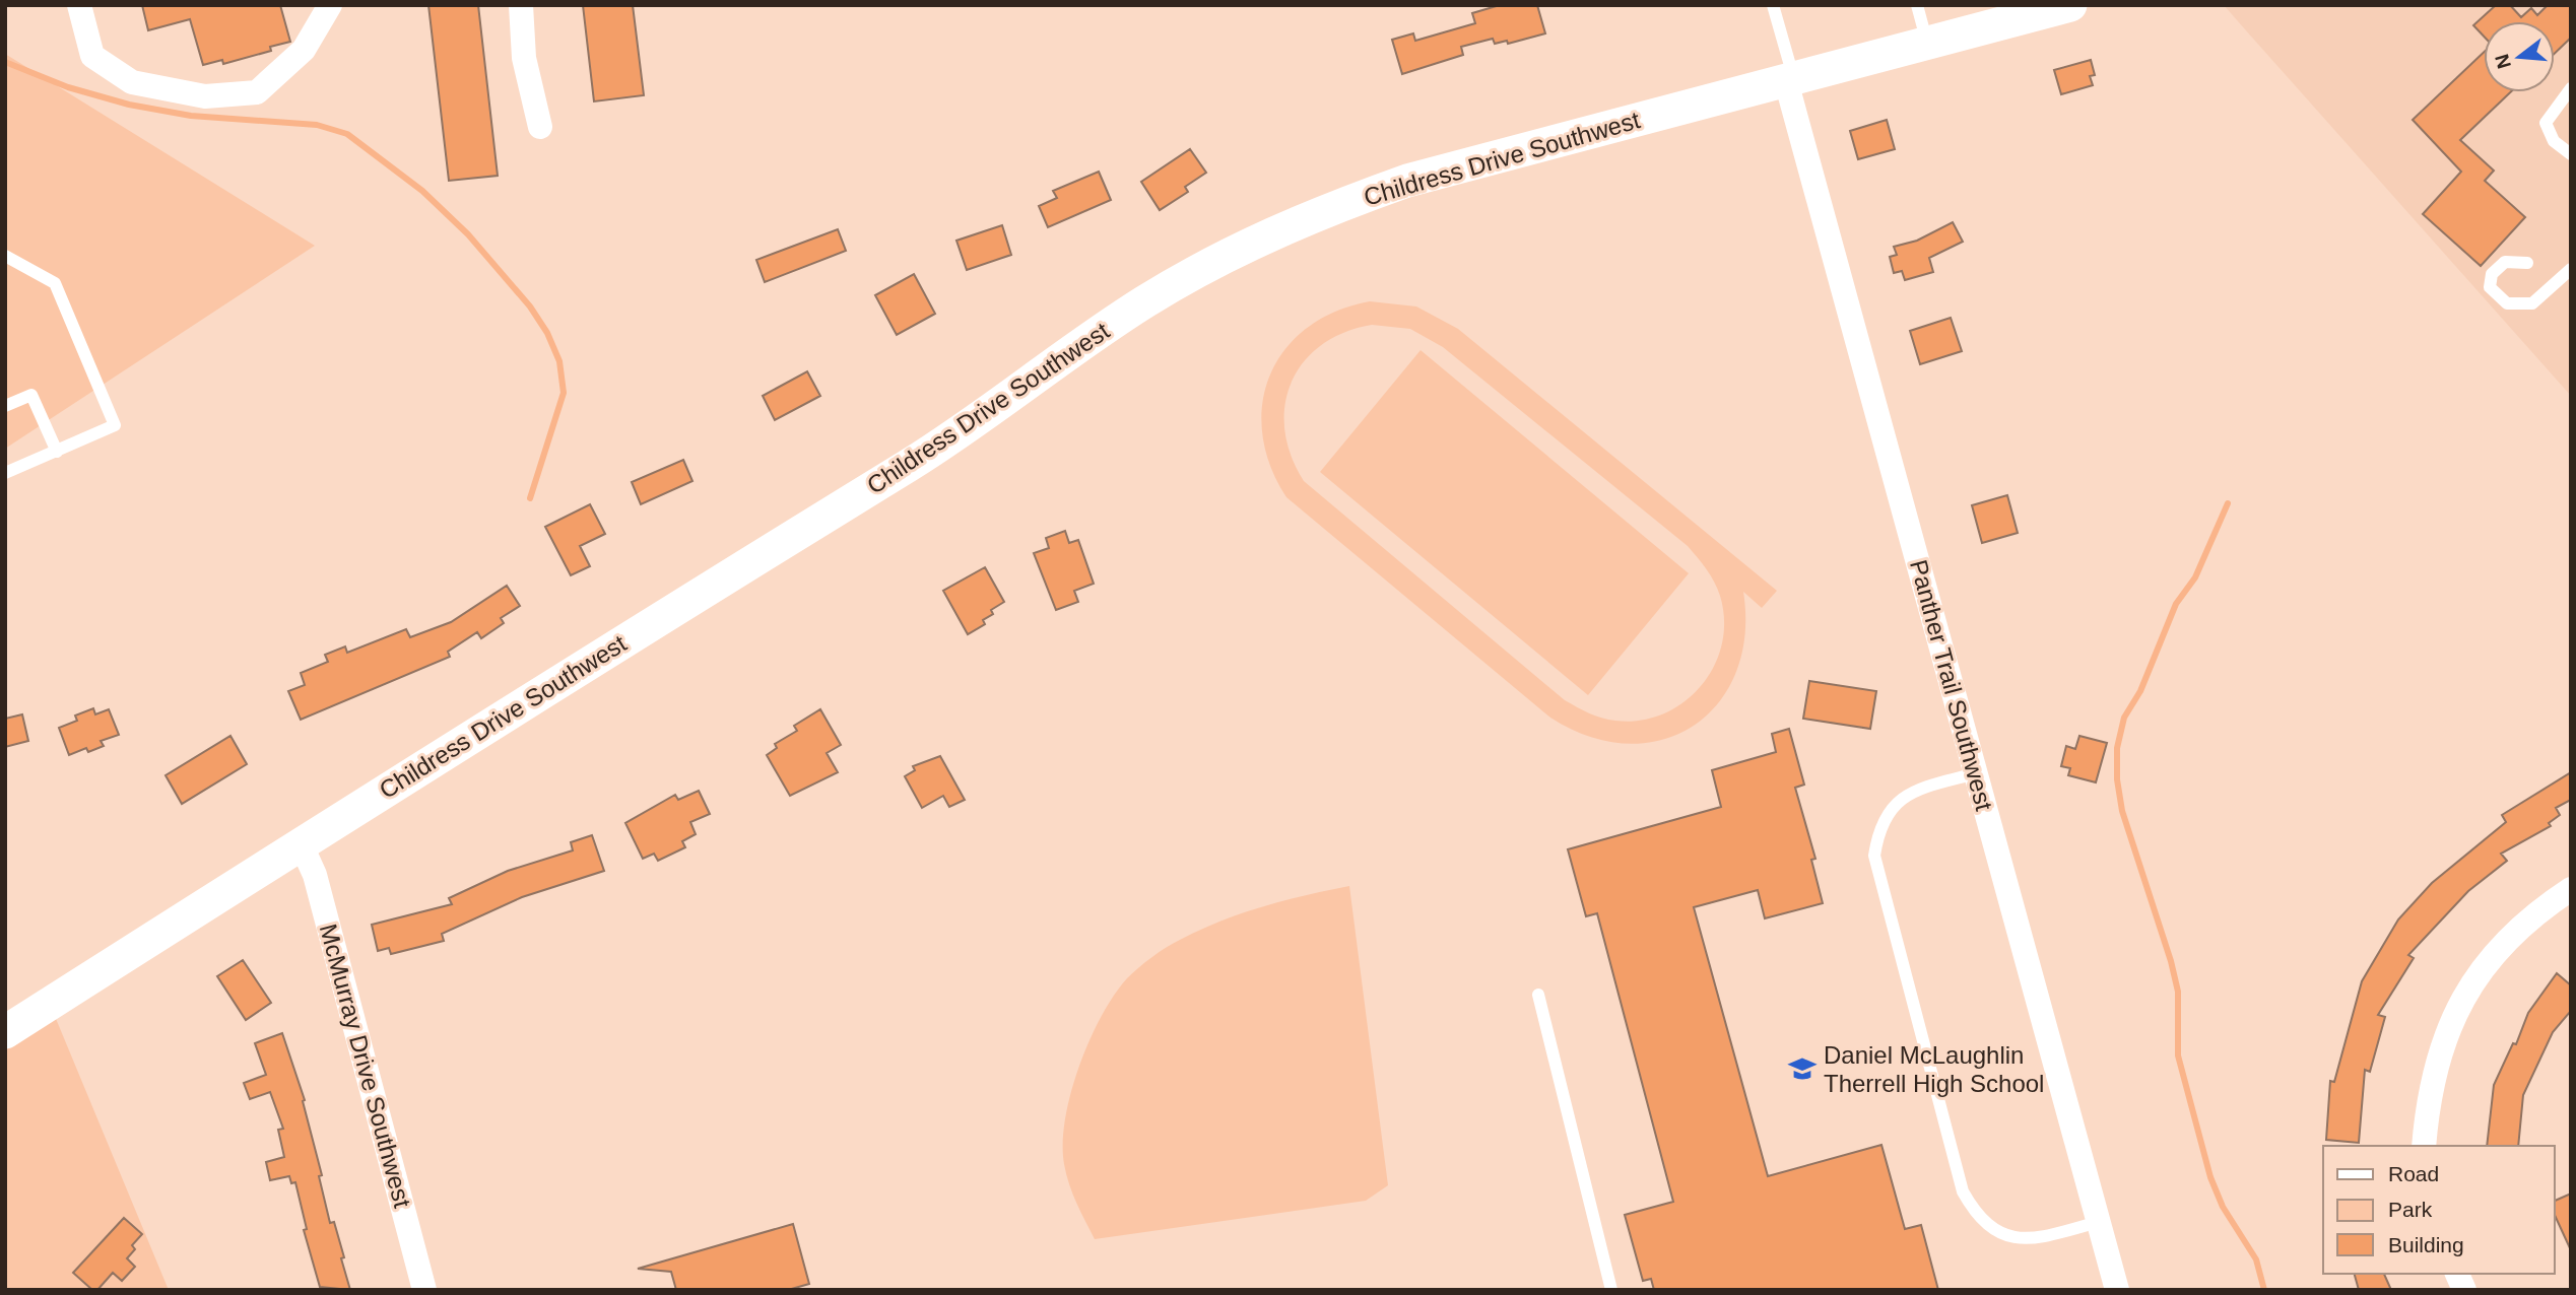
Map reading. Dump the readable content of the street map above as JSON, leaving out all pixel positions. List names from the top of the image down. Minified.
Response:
{"streets":{"street":["Childress Drive Southwest","Panther Trail Southwest","McMurray Drive Southwest"]},"crossings":[["Childress Drive Southwest","Panther Trail Southwest"],["Childress Drive Southwest","McMurray Drive Southwest"]],"places":{"school or university":["Daniel McLaughlin Therrell High School"]},"legend":["Road","Park","Building"],"north":"left"}
